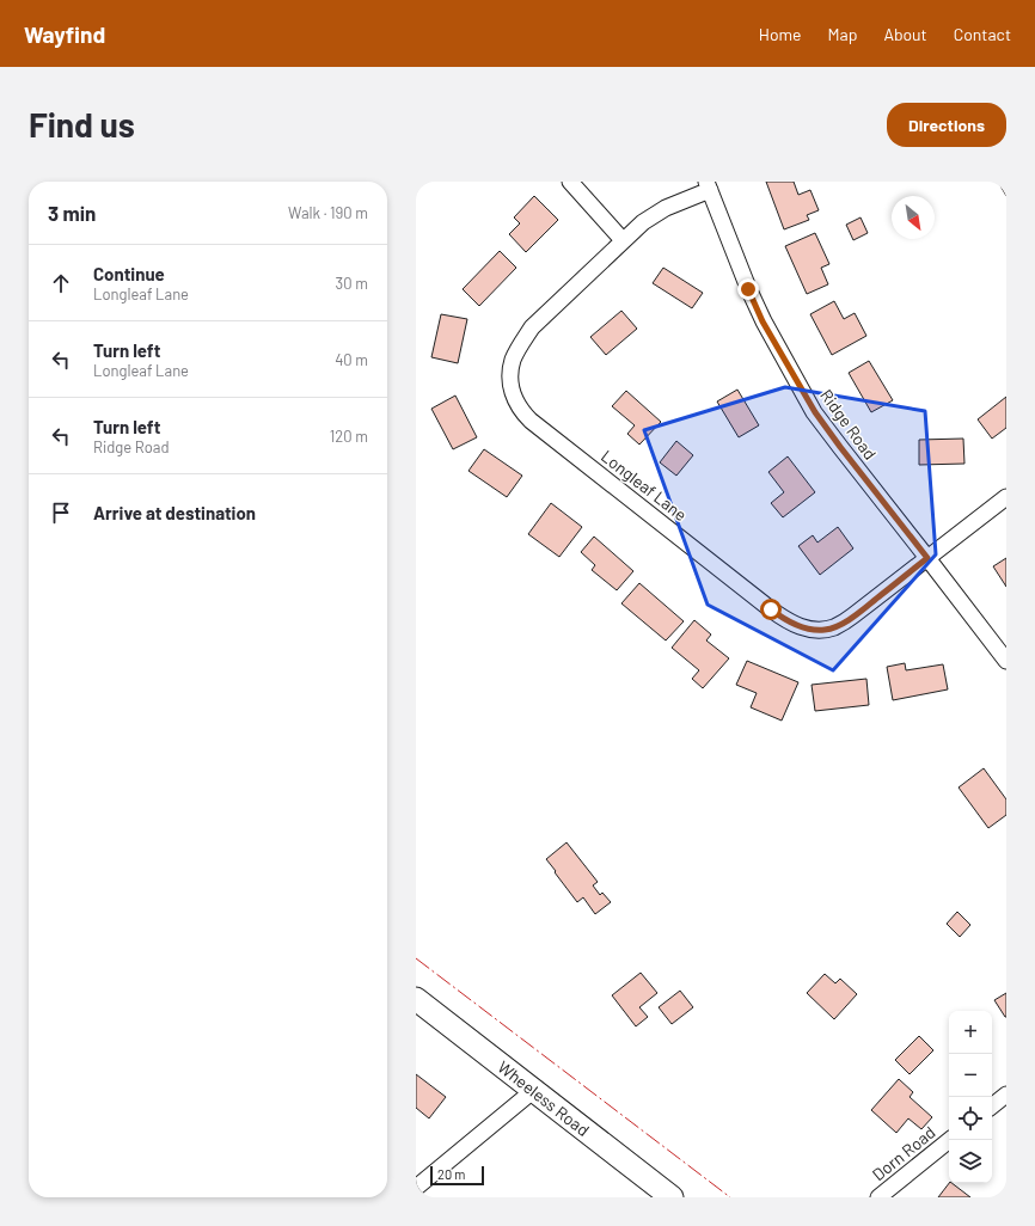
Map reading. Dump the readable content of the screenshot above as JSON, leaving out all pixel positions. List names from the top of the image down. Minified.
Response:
{"streets":{"main road":["Wheeless Road"],"street":["Ridge Road","Longleaf Lane","Dorn Road"]},"crossings":[["Ridge Road","Longleaf Lane"]],"scale_bar":"20 m","north":"bottom right","page":{"header":"Wayfind","nav":["Home","Map","About","Contact"],"buttons":"Directions","title":"Find us","heading":["3 min","Walk · 190 m"],"list":[["Continue","Longleaf Lane","30 m"],["Turn left","Longleaf Lane","40 m"],["Turn left","Ridge Road","120 m"],"Arrive at destination"],"map_buttons":["+","−"],"scale":"20 m"}}
